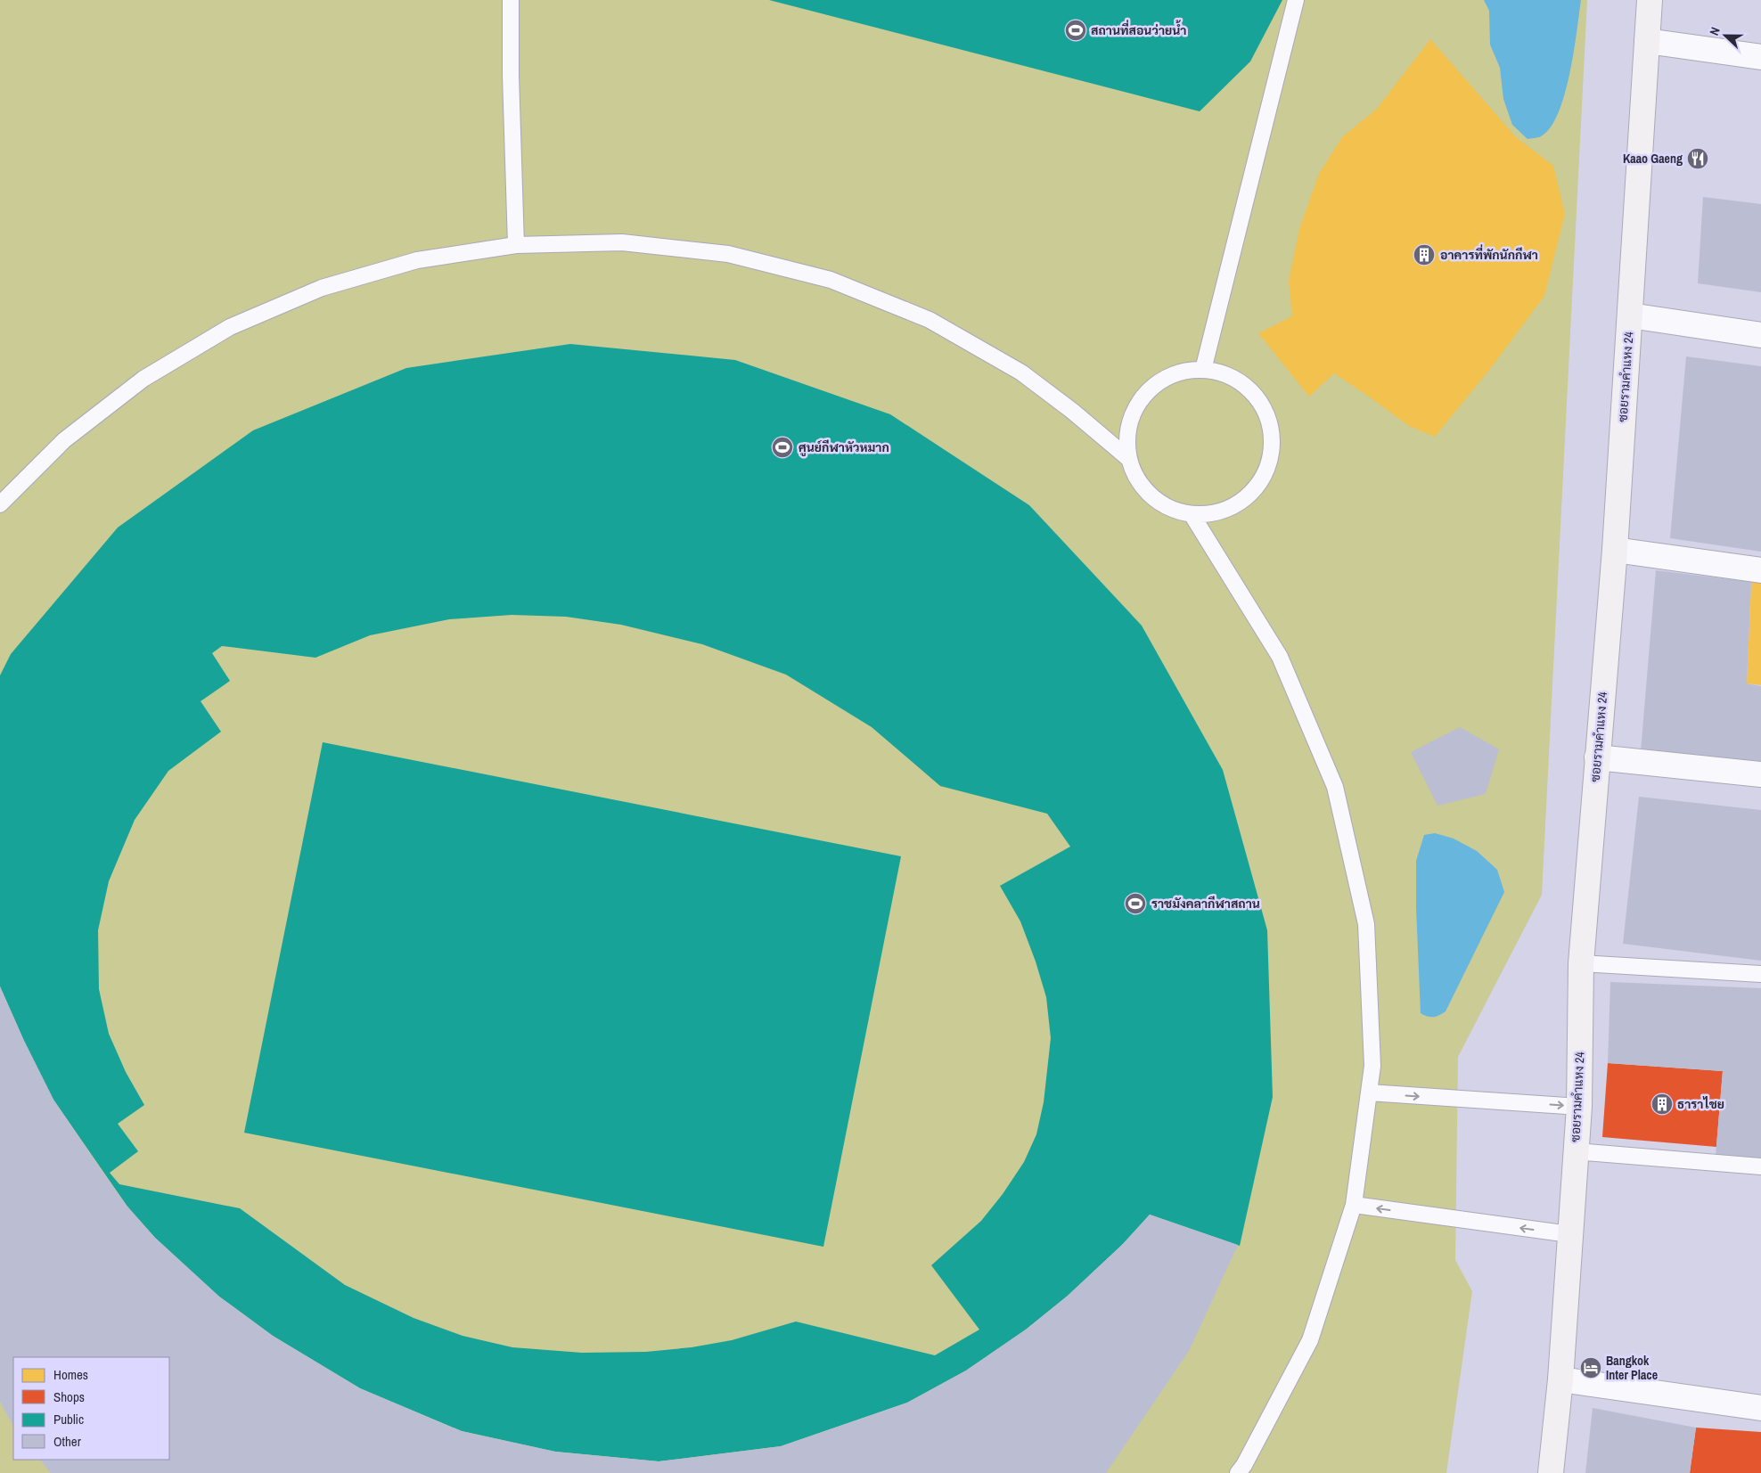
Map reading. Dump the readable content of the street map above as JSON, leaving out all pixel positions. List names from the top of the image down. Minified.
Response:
{"streets":{"main road":["ซอยรามคำแหง 24"]},"places":{"sports":["สถานที่สอนว่ายน้ำ","ศูนย์กีฬาหัวหมาก","ราชมังคลากีฬาสถาน"],"restaurant":["Kaao Gaeng"],"building":["อาคารที่พักนักกีฬา","ธาราไชย"],"hotel":["Bangkok Inter Place"]},"legend":["Homes","Shops","Public","Other"],"north":"left"}
